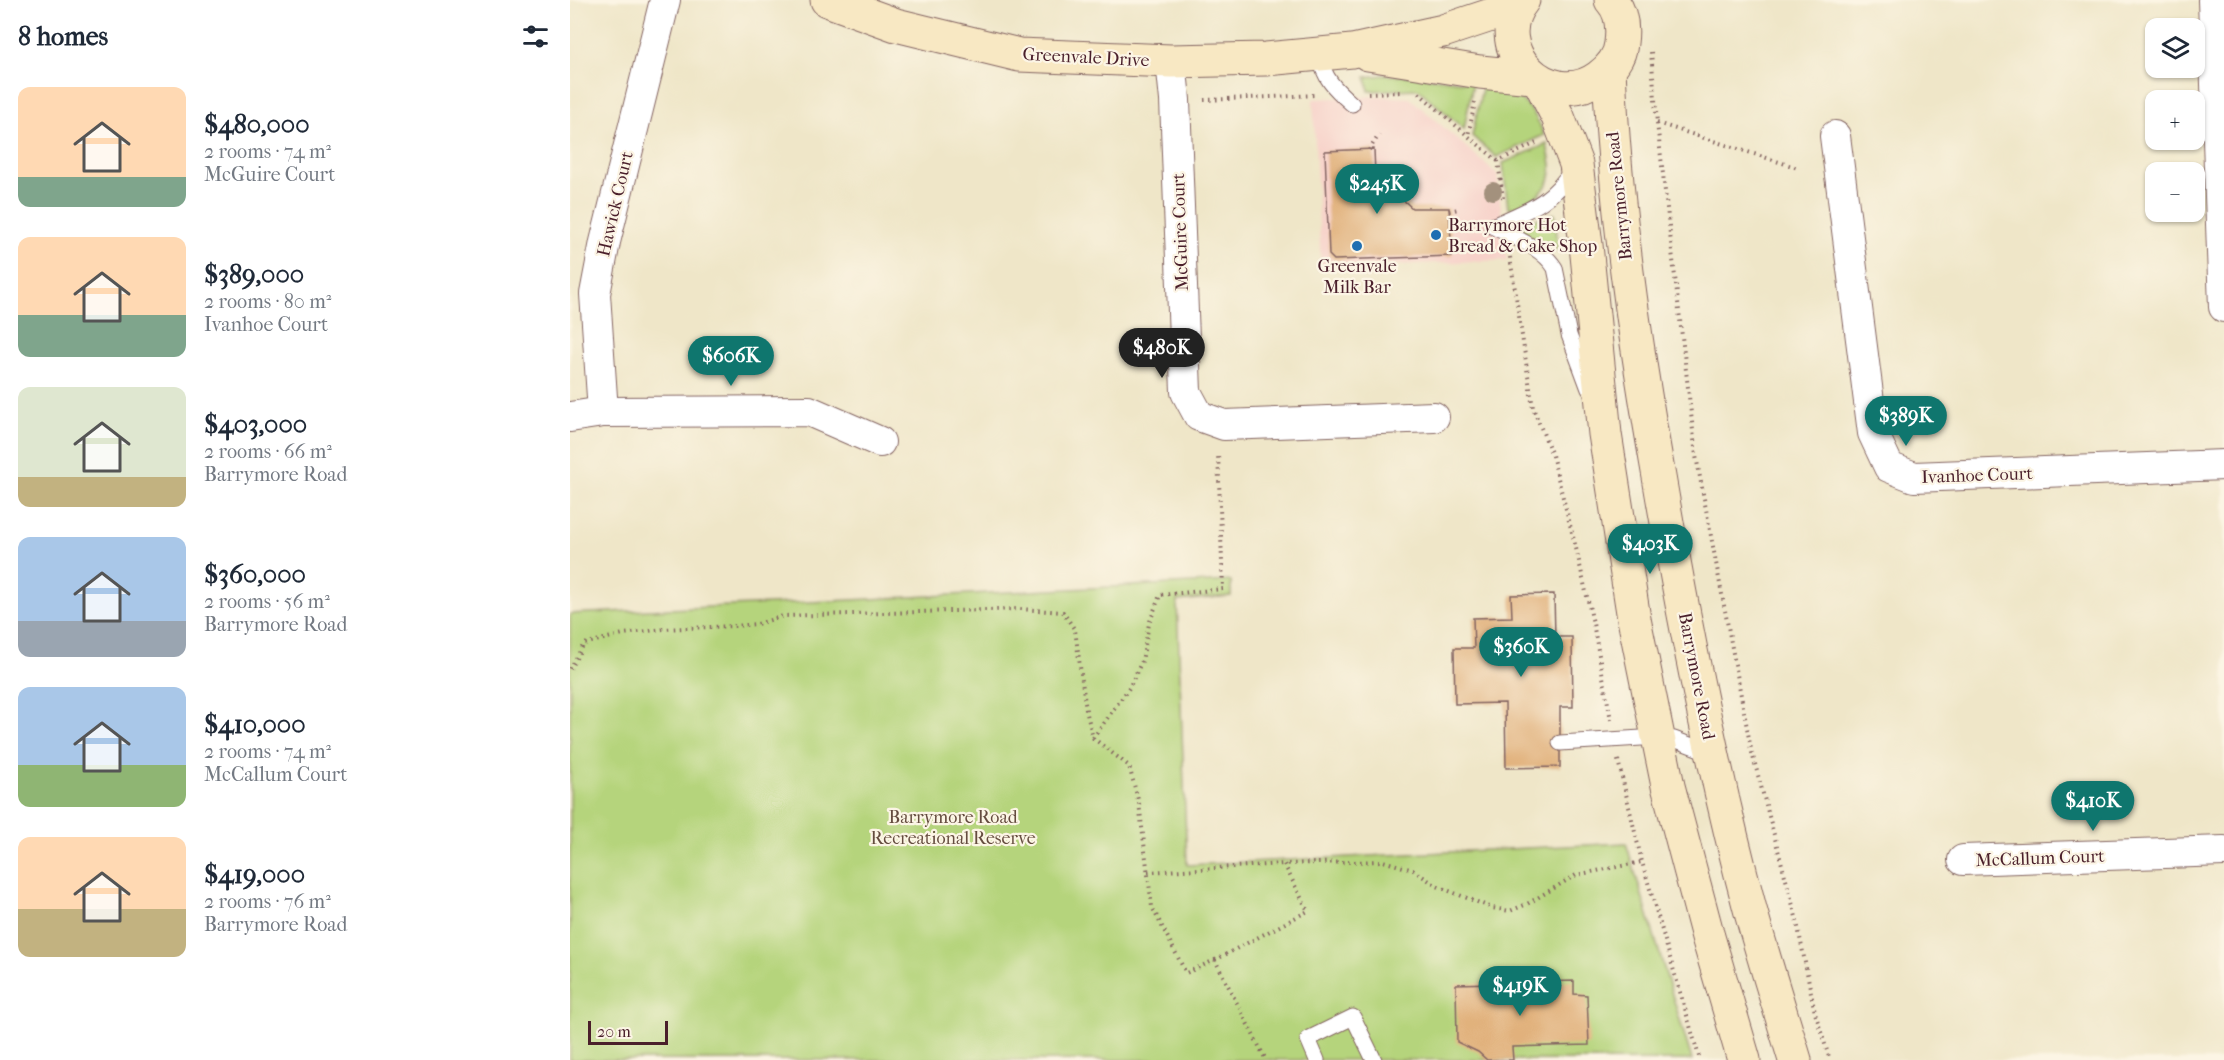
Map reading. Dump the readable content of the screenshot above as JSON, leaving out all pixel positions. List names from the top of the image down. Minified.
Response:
{"streets":{"street":["Greenvale Drive","Barrymore Road","Hawick Court","McGuire Court","Ivanhoe Court","McCallum Court"]},"crossings":[["Greenvale Drive","Barrymore Road"],["Greenvale Drive","McGuire Court"]],"parks":["Barrymore Road Recreational Reserve"],"places":["Barrymore Hot Bread & Cake Shop","Greenvale Milk Bar"],"scale_bar":"20 m","page":{"heading":"8 homes","map_buttons":["+","−"],"list":[{"name":"$480,000","note":"2 rooms · 74 m² · McGuire Court"},{"name":"$389,000","note":"2 rooms · 80 m² · Ivanhoe Court"},{"name":"$403,000","note":"2 rooms · 66 m² · Barrymore Road"},{"name":"$360,000","note":"2 rooms · 56 m² · Barrymore Road"},{"name":"$410,000","note":"2 rooms · 74 m² · McCallum Court"},{"name":"$419,000","note":"2 rooms · 76 m² · Barrymore Road"}],"price":["$245K","$480K","$606K","$389K","$403K","$360K","$410K","$419K"],"scale":"20 m"}}
